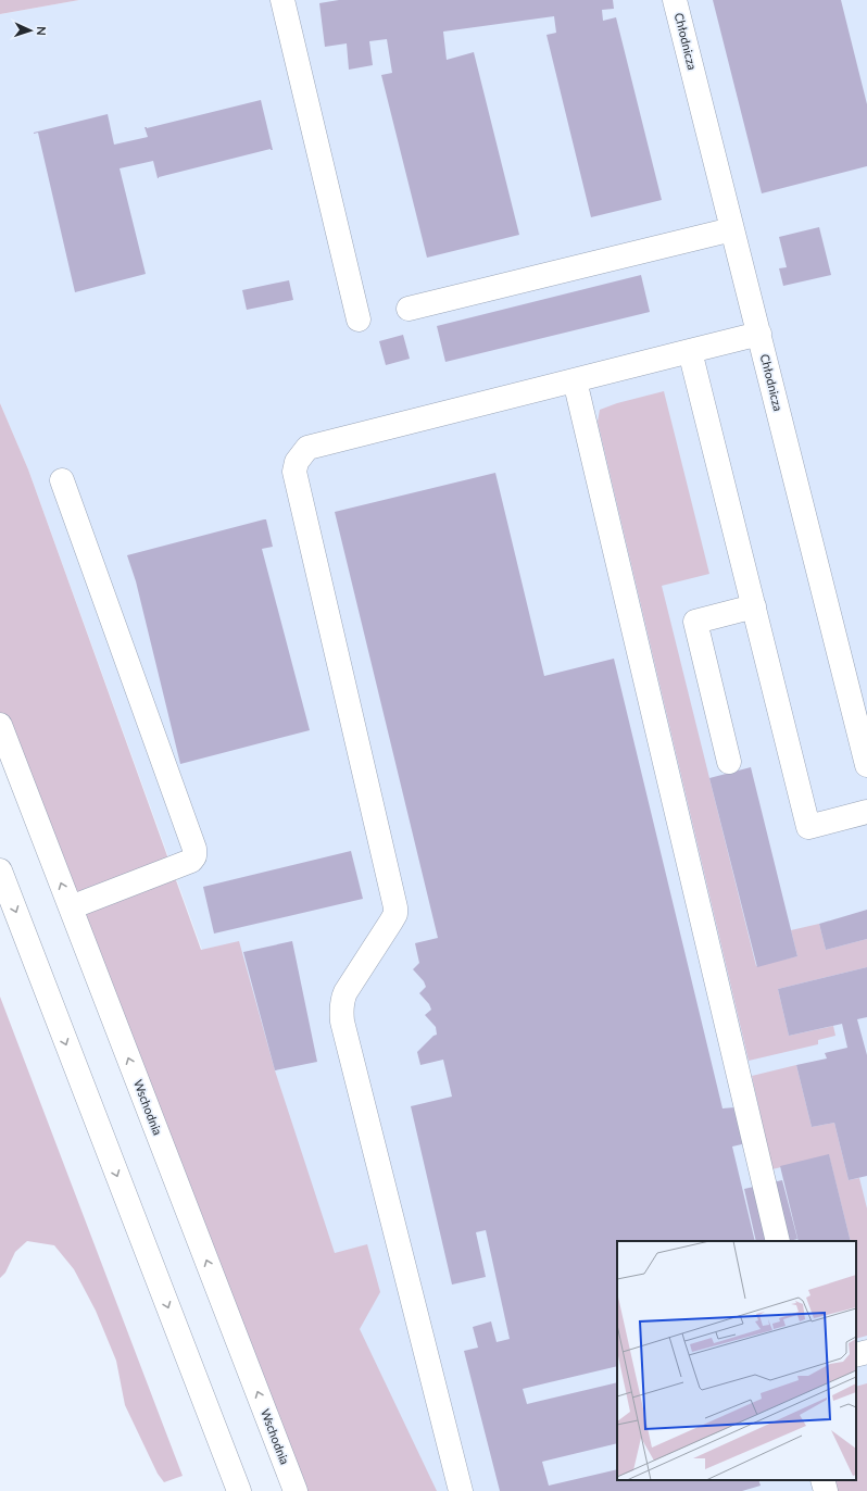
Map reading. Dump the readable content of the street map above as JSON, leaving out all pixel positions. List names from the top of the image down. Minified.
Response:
{"streets":{"street":["Chłodnicza","Wschodnia"]},"north":"right"}
